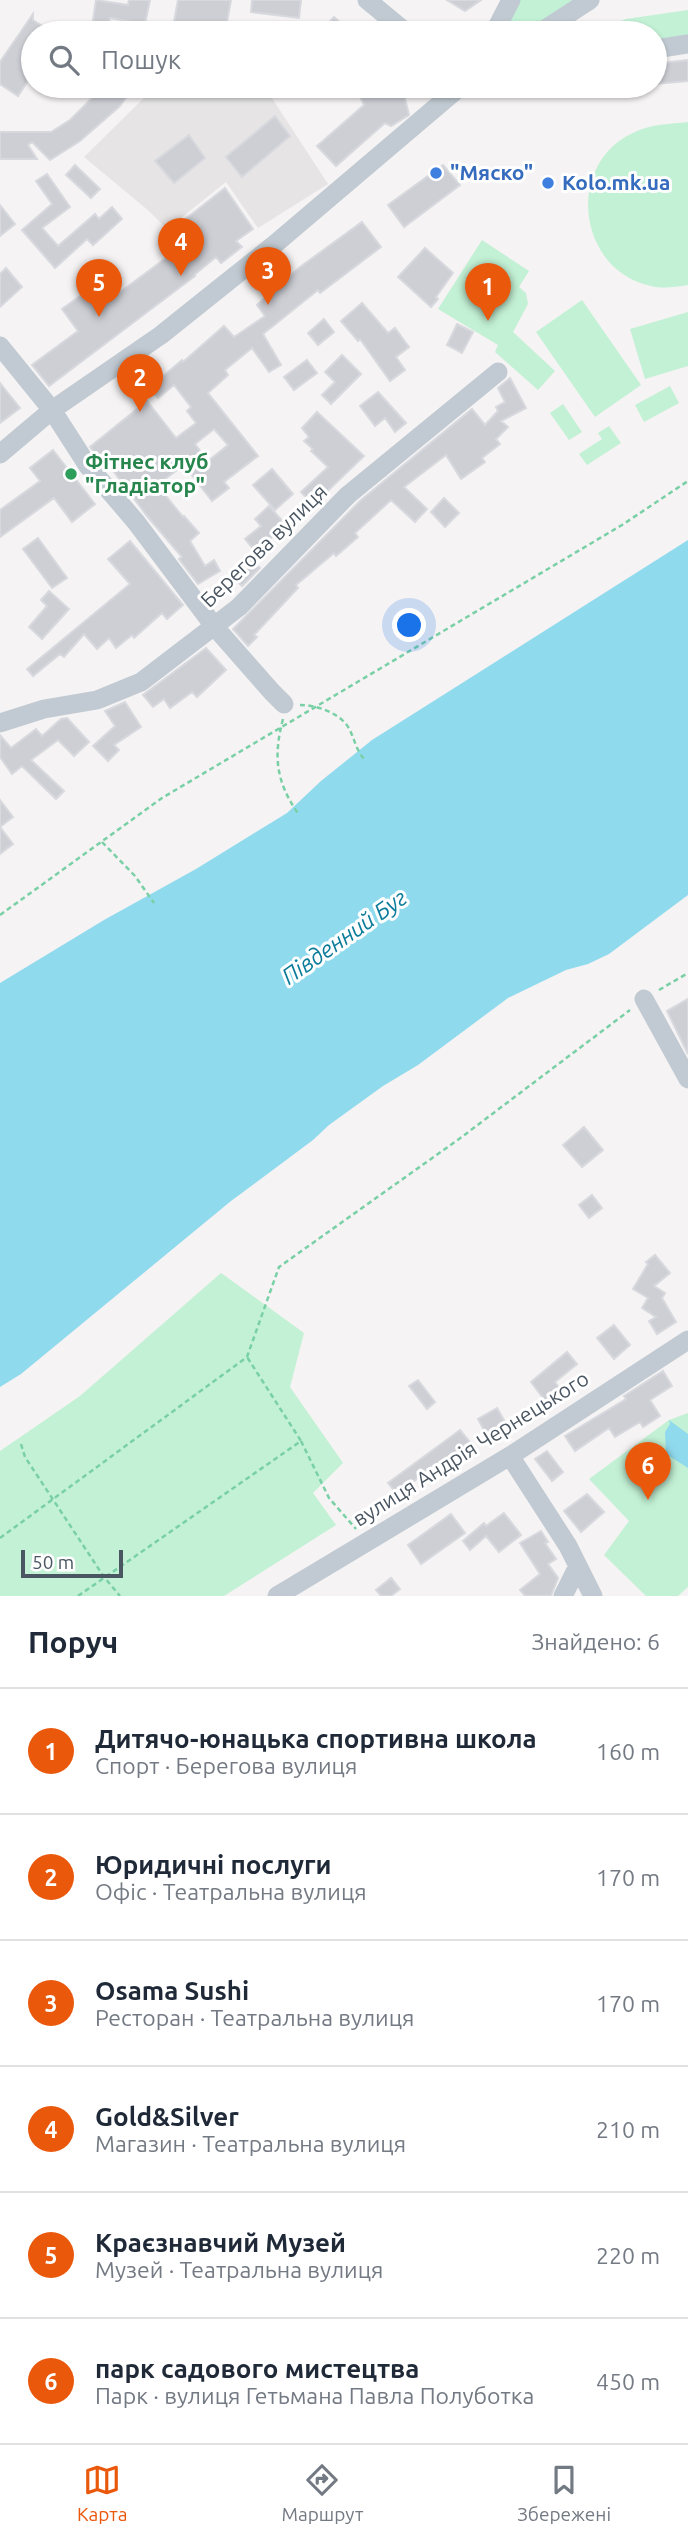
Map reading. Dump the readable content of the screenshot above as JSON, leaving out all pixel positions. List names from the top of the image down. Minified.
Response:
{"streets":{"street":["Берегова вулиця","вулиця Андрія Чернецького"]},"water":["Південний Буг"],"places":["\"Мяско\"","Kolo.mk.ua","Фітнес клуб \"Гладіатор\""],"scale_bar":"50 m","page":{"search":"Пошук","pins":["4","3","5","1","2","6"],"scale":"50 m","heading":["Поруч","Знайдено: 6"],"list":[{"mark":"1","name":"Дитячо-юнацька спортивна школа","note":"Спорт · Берегова вулиця","value":"160 m"},{"mark":"2","name":"Юридичні послуги","note":"Офіс · Театральна вулиця","value":"170 m"},{"mark":"3","name":"Osama Sushi","note":"Ресторан · Театральна вулиця","value":"170 m"},{"mark":"4","name":"Gold&Silver","note":"Магазин · Театральна вулиця","value":"210 m"},{"mark":"5","name":"Краєзнавчий Музей","note":"Музей · Театральна вулиця","value":"220 m"},{"mark":"6","name":"парк садового мистецтва","note":"Парк · вулиця Гетьмана Павла Полуботка","value":"450 m"}],"nav":["Карта","Маршрут","Збережені"]}}
